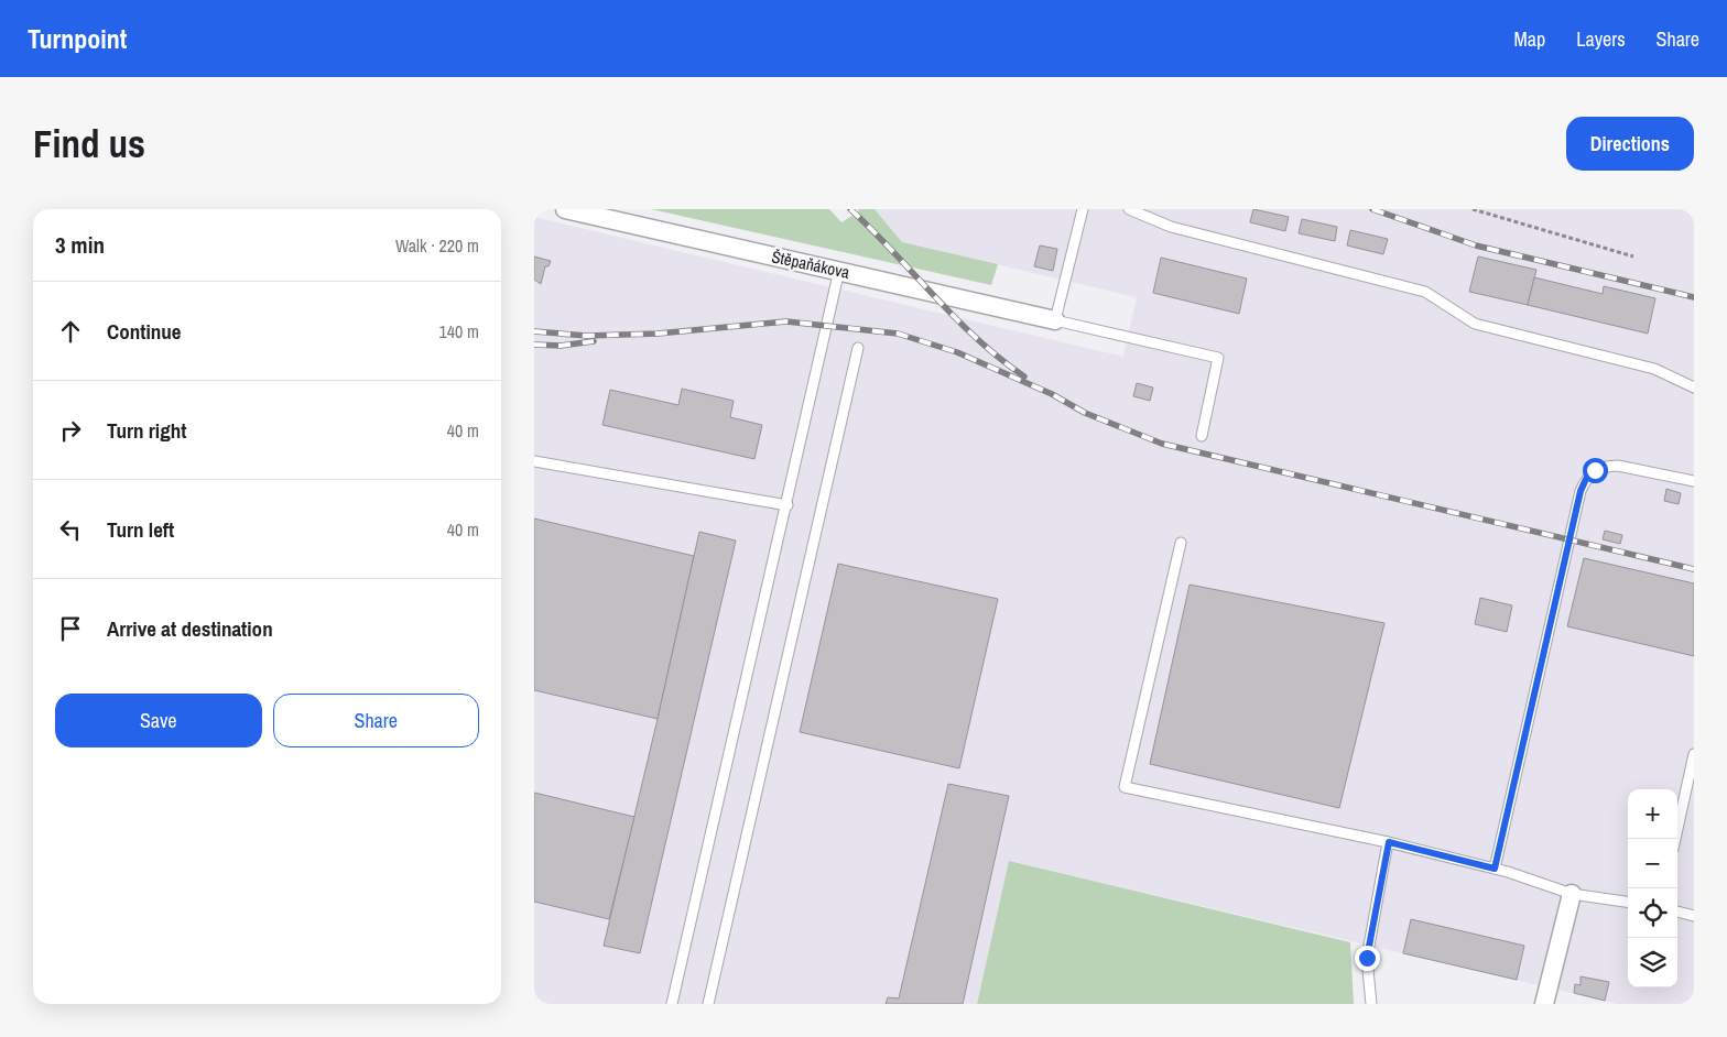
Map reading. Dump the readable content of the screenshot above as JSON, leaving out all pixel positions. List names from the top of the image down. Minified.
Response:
{"streets":{"street":["Štěpaňákova"]},"page":{"header":"Turnpoint","nav":["Map","Layers","Share"],"buttons":["Directions",["Save","Share"]],"title":"Find us","heading":["3 min","Walk · 220 m"],"list":[["Continue","140 m"],["Turn right","40 m"],["Turn left","40 m"],"Arrive at destination"],"map_buttons":["+","−"]}}
